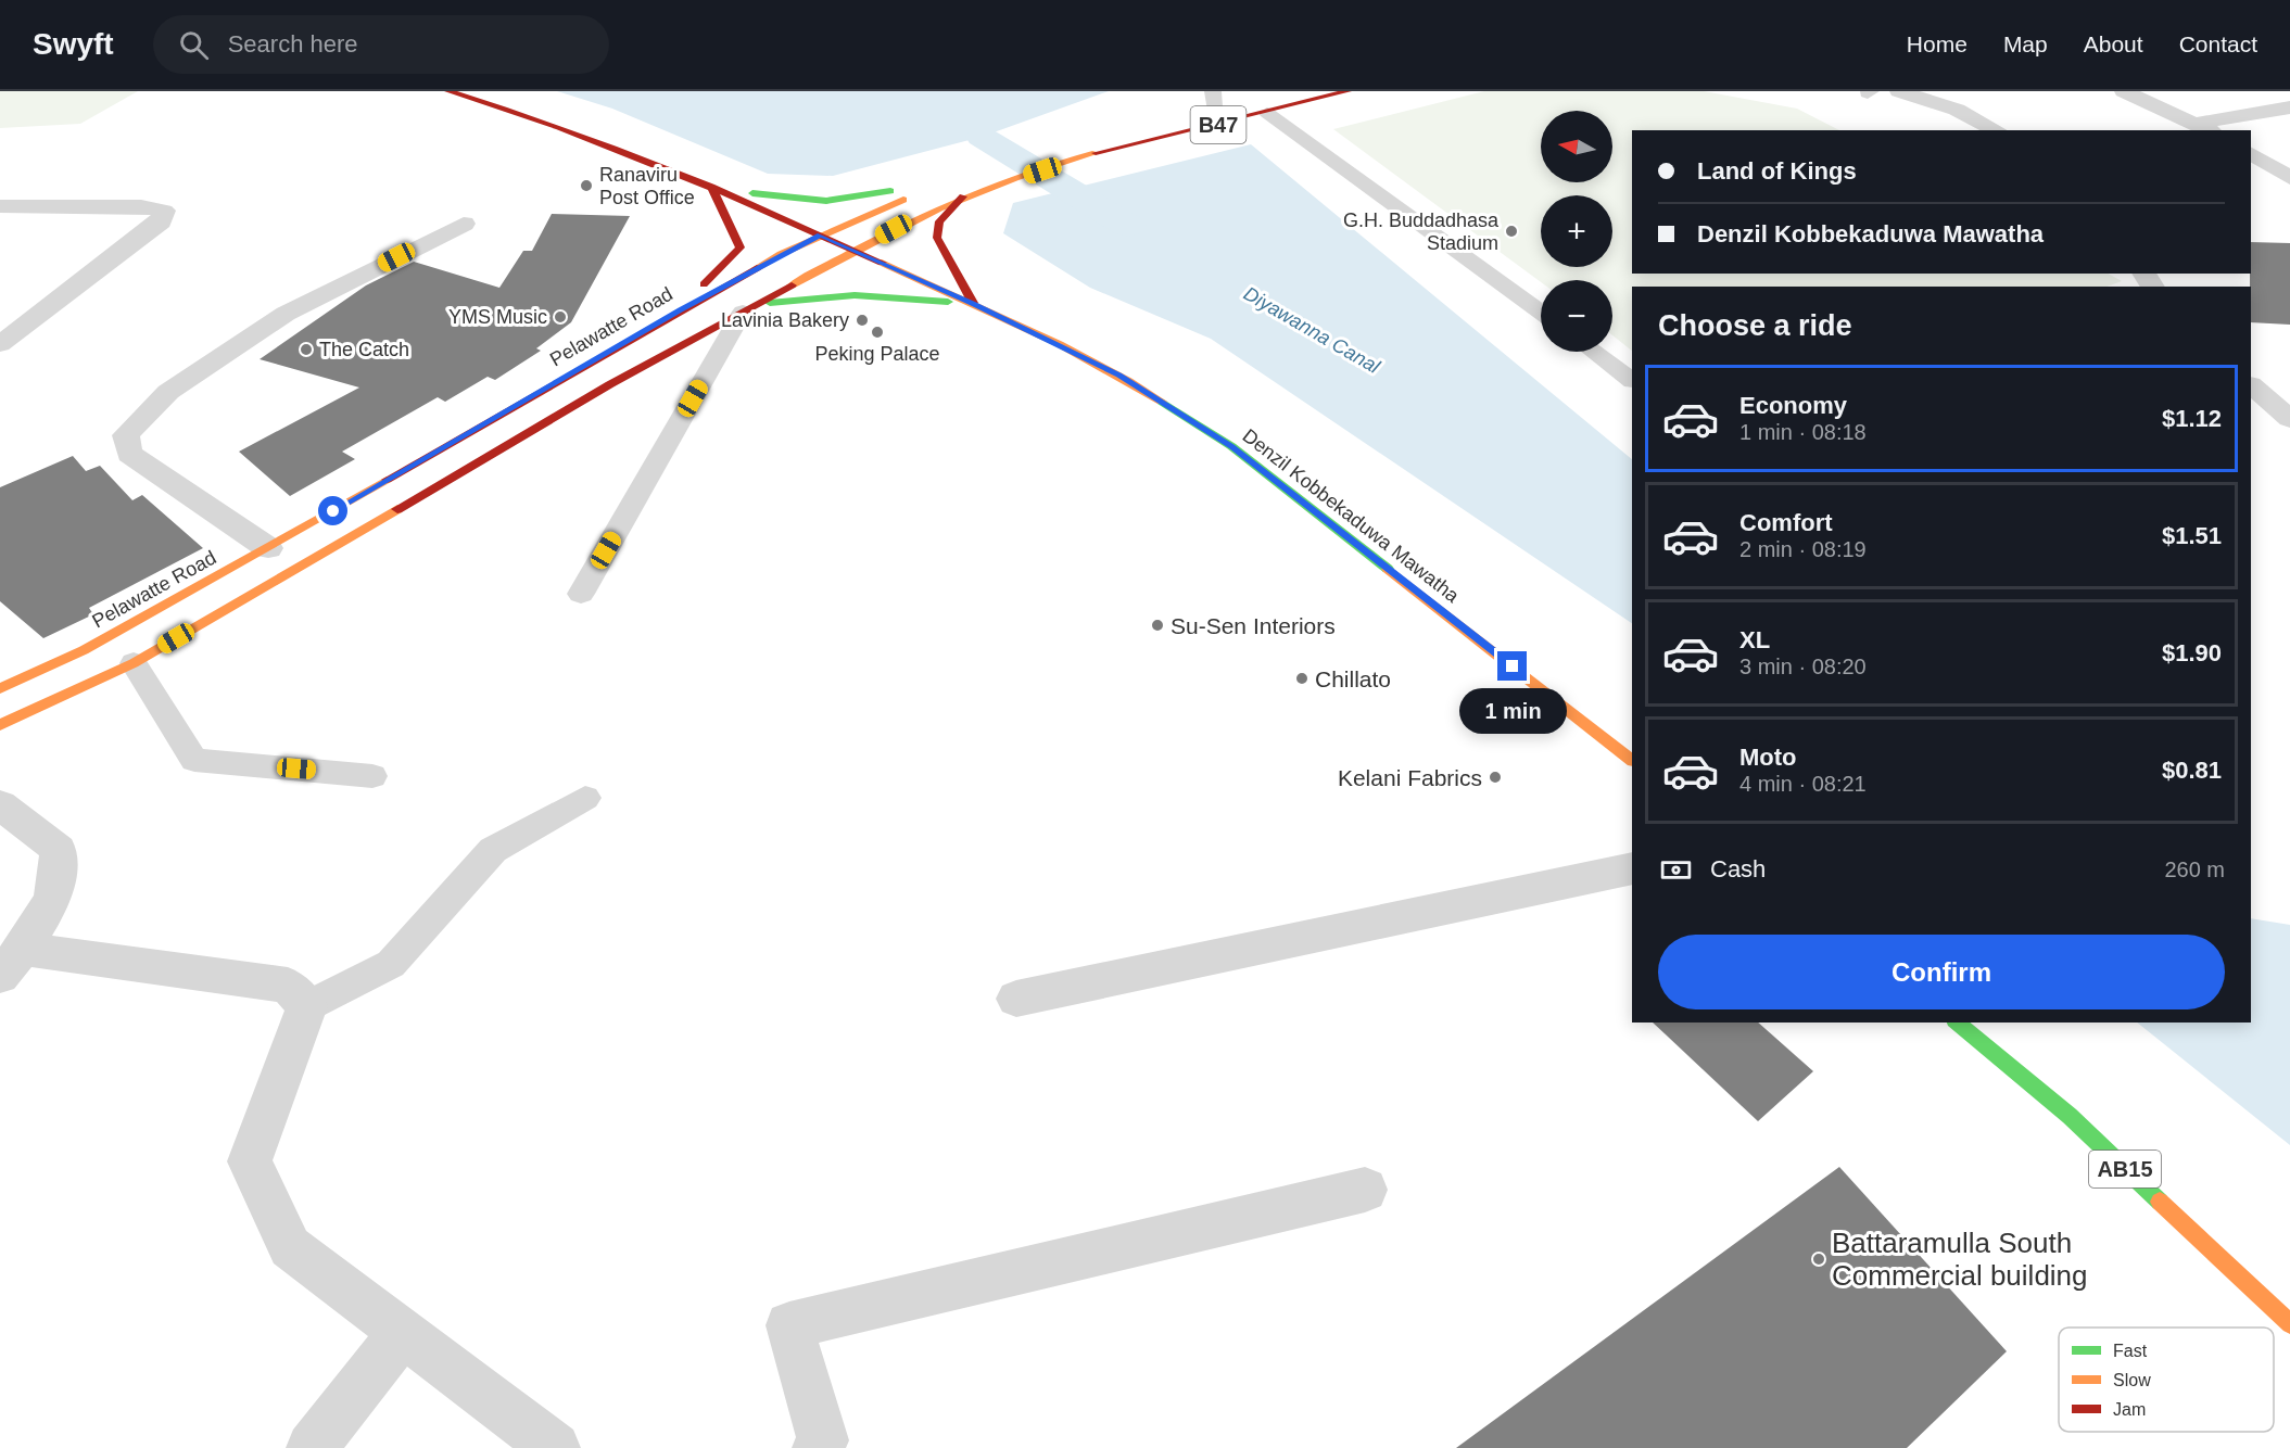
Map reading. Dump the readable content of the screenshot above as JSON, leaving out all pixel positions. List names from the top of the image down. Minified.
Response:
{"streets":{"main road":["B47","Pelawatte Road","Denzil Kobbekaduwa Mawatha","AB15"]},"crossings":[["B47","Denzil Kobbekaduwa Mawatha"],["Pelawatte Road","Denzil Kobbekaduwa Mawatha"]],"water":["Diyawanna Canal"],"places":["Ranaviru Post Office","G.H. Buddadhasa Stadium","YMS Music","Lavinia Bakery","Peking Palace","The Catch","Su-Sen Interiors","Chillato","Kelani Fabrics","Battaramulla South Commercial building"],"legend":["Fast","Slow","Jam"],"north":"left","page":{"header":"Swyft","search":"Search here","nav":["Home","Map","About","Contact"],"map_buttons":["+","−"],"banner":["Land of Kings","Denzil Kobbekaduwa Mawatha"],"heading":"Choose a ride","list":[{"name":"Economy","note":"1 min · 08:18","value":"$1.12"},{"name":"Comfort","note":"2 min · 08:19","value":"$1.51"},{"name":"XL","note":"3 min · 08:20","value":"$1.90"},{"name":"Moto","note":"4 min · 08:21","value":"$0.81"}],"bubble":"1 min","pay":["Cash","260 m"],"buttons":"Confirm"}}
